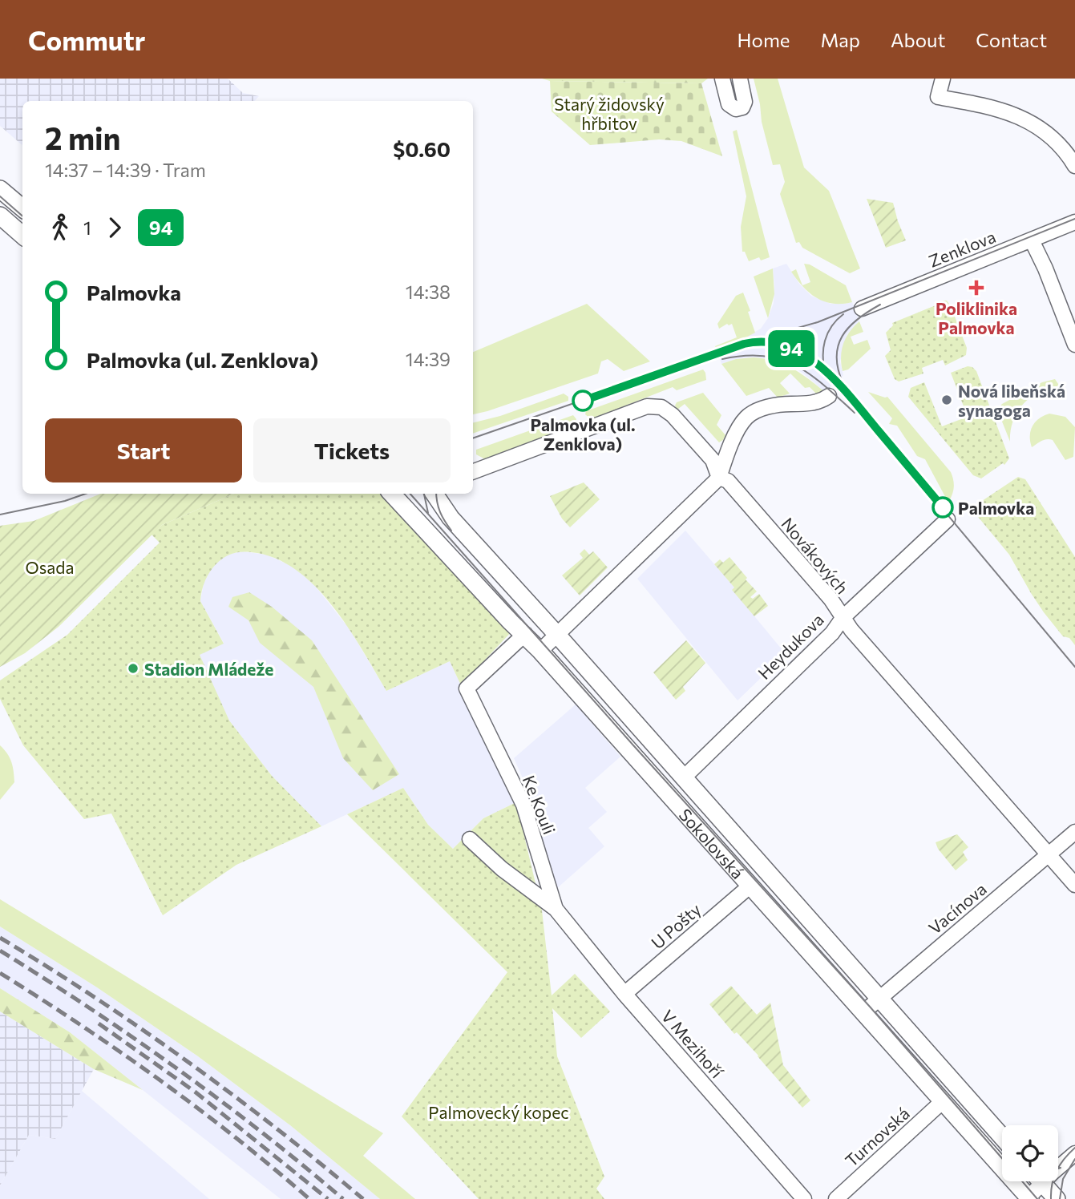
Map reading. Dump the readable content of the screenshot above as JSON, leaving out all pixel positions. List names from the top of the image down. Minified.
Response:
{"streets":{"main road":["Sokolovská"],"street":["Zenklova","Novákových","Heydukova","Ke Kouli","Vacínova","U Pošty","V Mezihoří","Turnovská"]},"crossings":[["Novákových","Heydukova"],["Novákových","Vacínova"],["Heydukova","Sokolovská"],["Ke Kouli","Sokolovská"],["Ke Kouli","V Mezihoří"],["Sokolovská","Vacínova"],["Sokolovská","U Pošty"],["Sokolovská","Turnovská"],["U Pošty","V Mezihoří"]],"parks":["Starý židovský hřbitov","Osada","Palmovecký kopec"],"places":{"health":["Poliklinika Palmovka"],"other":["Nová libeňská synagoga","Palmovka (ul. Zenklova)","Palmovka","Stadion Mládeže"]},"lines":["tram line 94"],"page":{"header":"Commutr","nav":["Home","Map","About","Contact"],"on_map":"94","heading":["2 min","14:37 – 14:39 · Tram","$0.60"],"legs":["1","94"],"list":[{"name":"Palmovka","value":"14:38"},{"name":"Palmovka (ul. Zenklova)","value":"14:39"}],"buttons":["Start","Tickets"]}}
